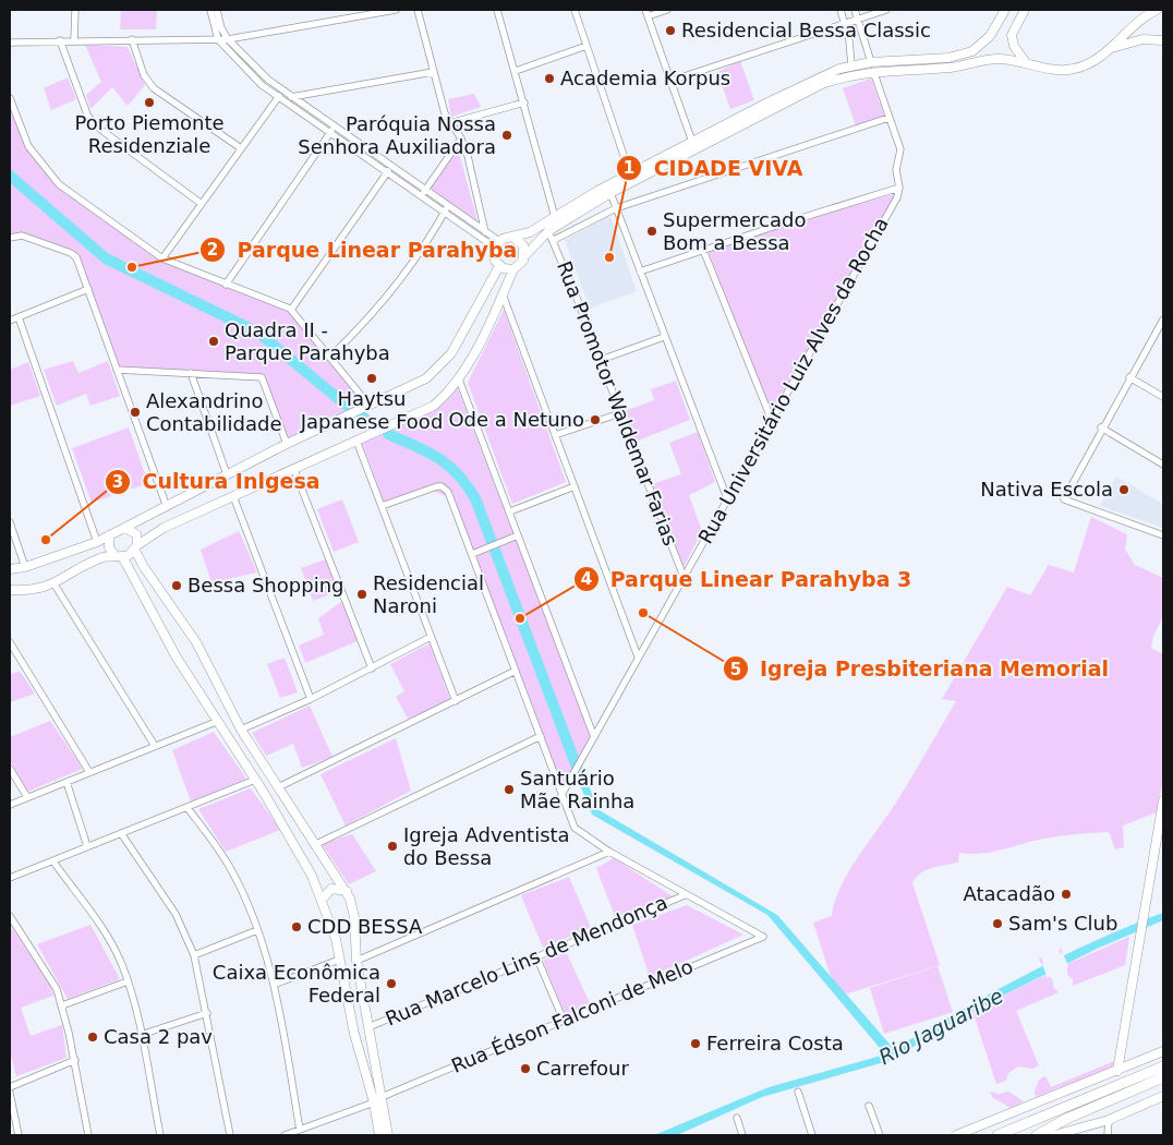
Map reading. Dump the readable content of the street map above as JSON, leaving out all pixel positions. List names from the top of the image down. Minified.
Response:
{"streets":{"street":["Rua Universitário Luiz Alves da Rocha","Rua Promotor Waldemar Farias","Rua Marcelo Lins de Mendonça","Rua Édson Falconi de Melo"]},"crossings":[["Rua Universitário Luiz Alves da Rocha","Rua Promotor Waldemar Farias"],["Rua Marcelo Lins de Mendonça","Rua Édson Falconi de Melo"]],"water":["Rio Jaguaribe"],"places":["Residencial Bessa Classic","Academia Korpus","Porto Piemonte Residenziale","Paróquia Nossa Senhora Auxiliadora","Supermercado Bom a Bessa","CIDADE VIVA","Parque Linear Parahyba","Quadra II - Parque Parahyba","Haytsu Japanese Food","Alexandrino Contabilidade","Ode a Netuno","Nativa Escola","Cultura Inlgesa","Bessa Shopping","Residencial Naroni","Igreja Presbiteriana Memorial","Parque Linear Parahyba 3","Santuário Mãe Rainha","Igreja Adventista do Bessa","Atacadão","Sam's Club","CDD BESSA","Caixa Econômica Federal","Casa 2 pav","Ferreira Costa","Carrefour"]}
